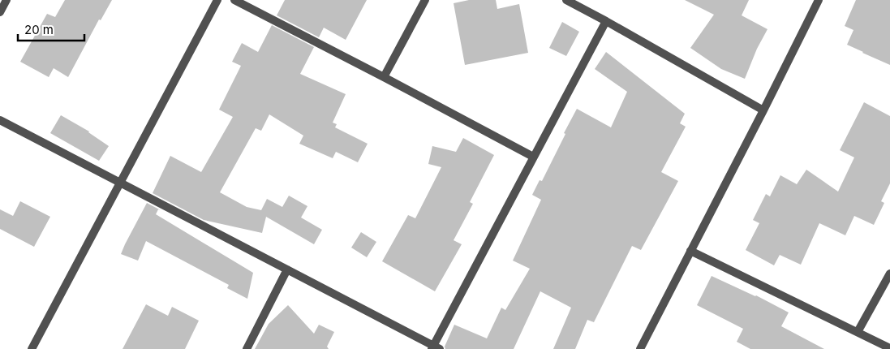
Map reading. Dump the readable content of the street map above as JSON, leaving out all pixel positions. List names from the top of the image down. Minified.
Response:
{"scale_bar":"20 m"}
